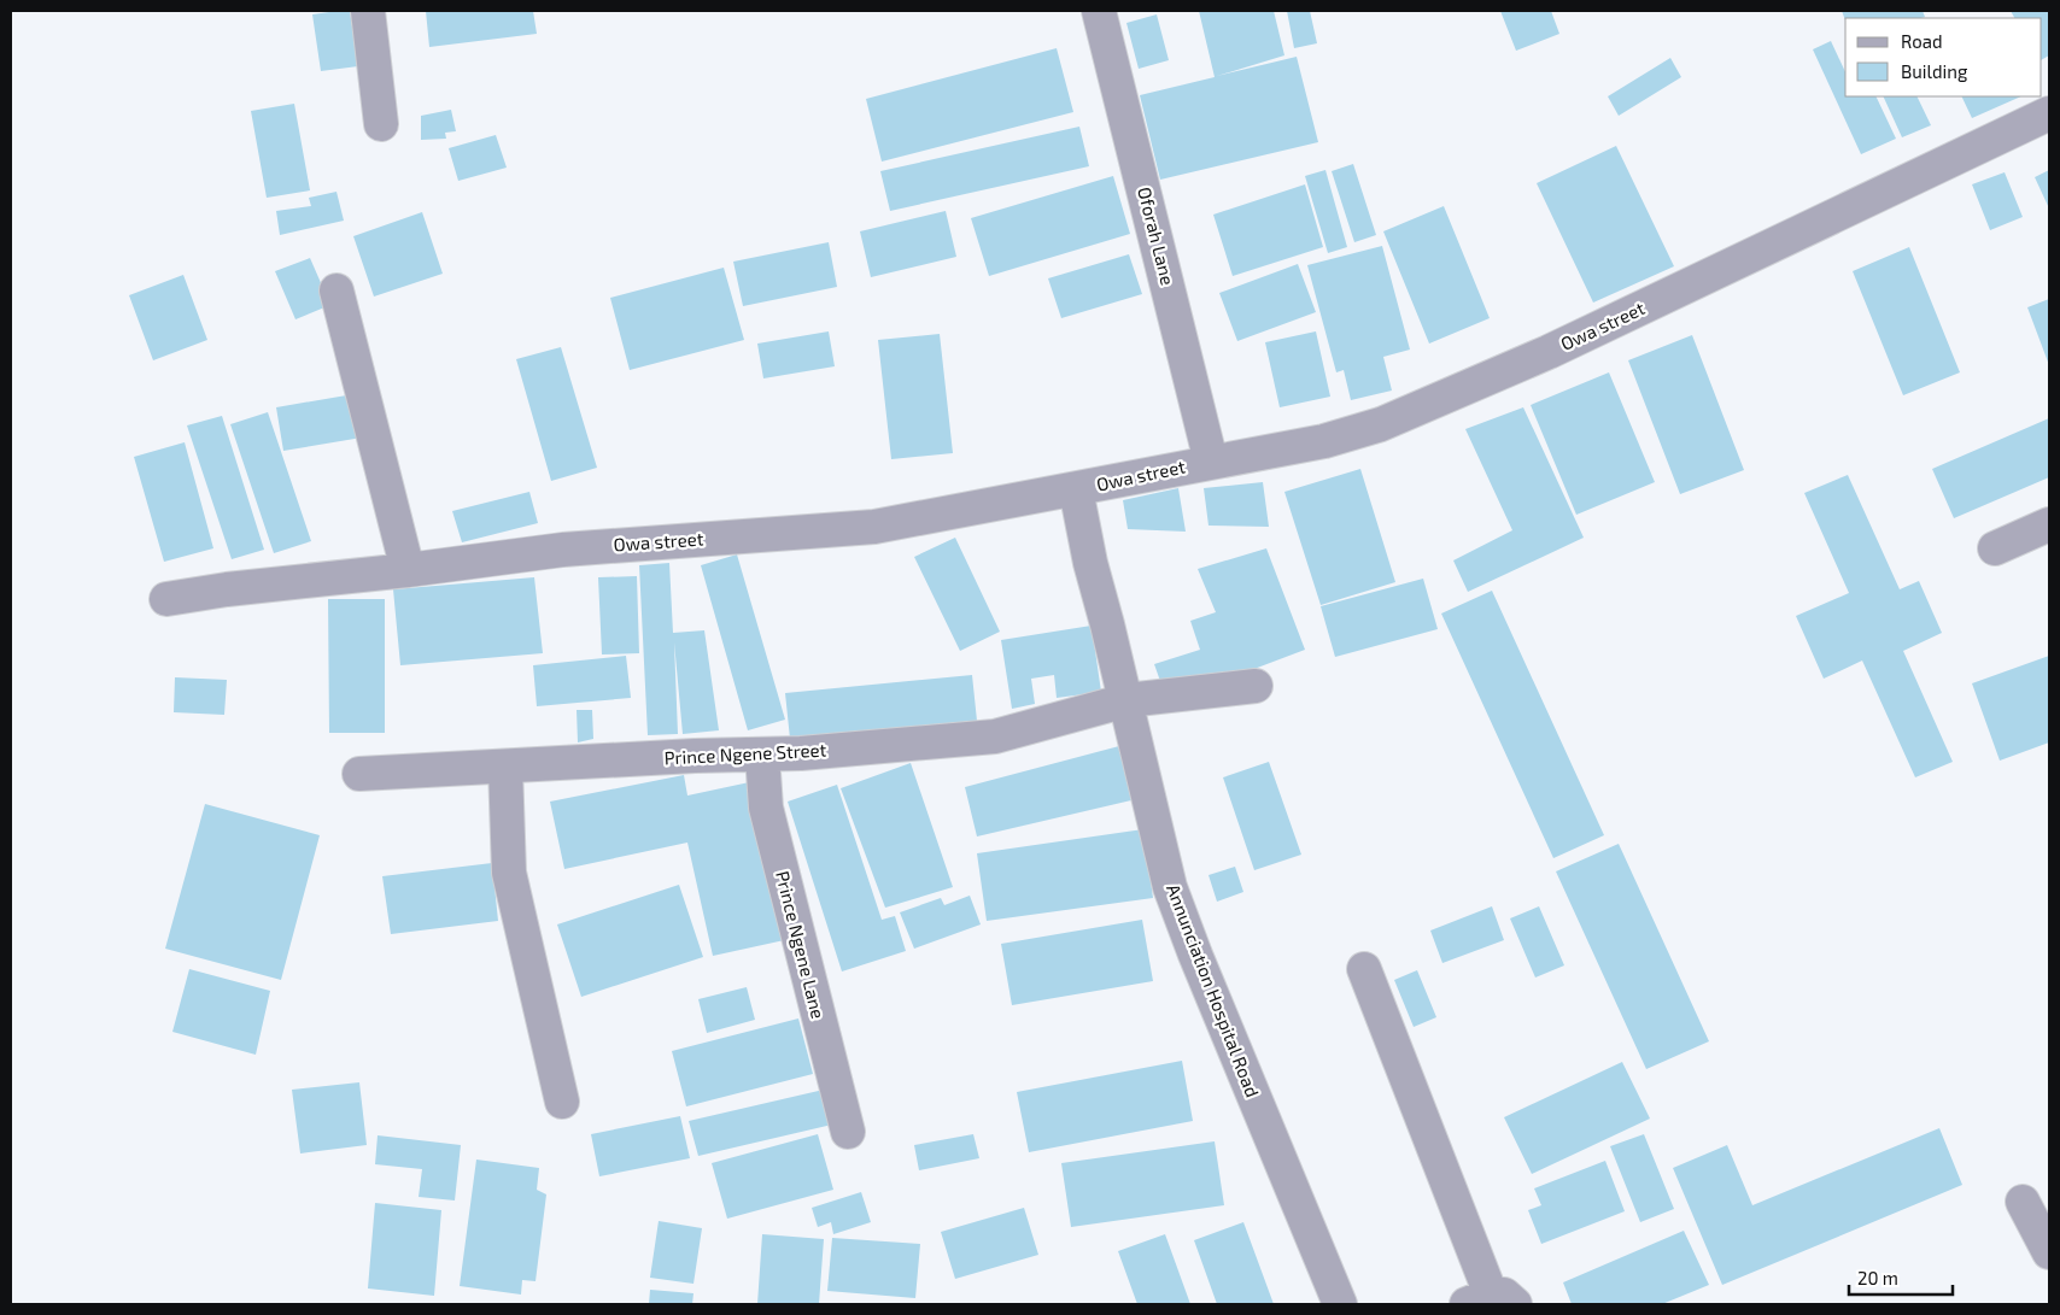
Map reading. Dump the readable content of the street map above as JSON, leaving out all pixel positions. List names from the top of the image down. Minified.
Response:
{"streets":{"street":["Oforah Lane","Owa street","Prince Ngene Street","Prince Ngene Lane","Annunciation Hospital Road"]},"crossings":[["Oforah Lane","Owa street"],["Owa street","Annunciation Hospital Road"],["Prince Ngene Street","Prince Ngene Lane"],["Prince Ngene Street","Annunciation Hospital Road"]],"legend":["Road","Building"],"scale_bar":"20 m"}
